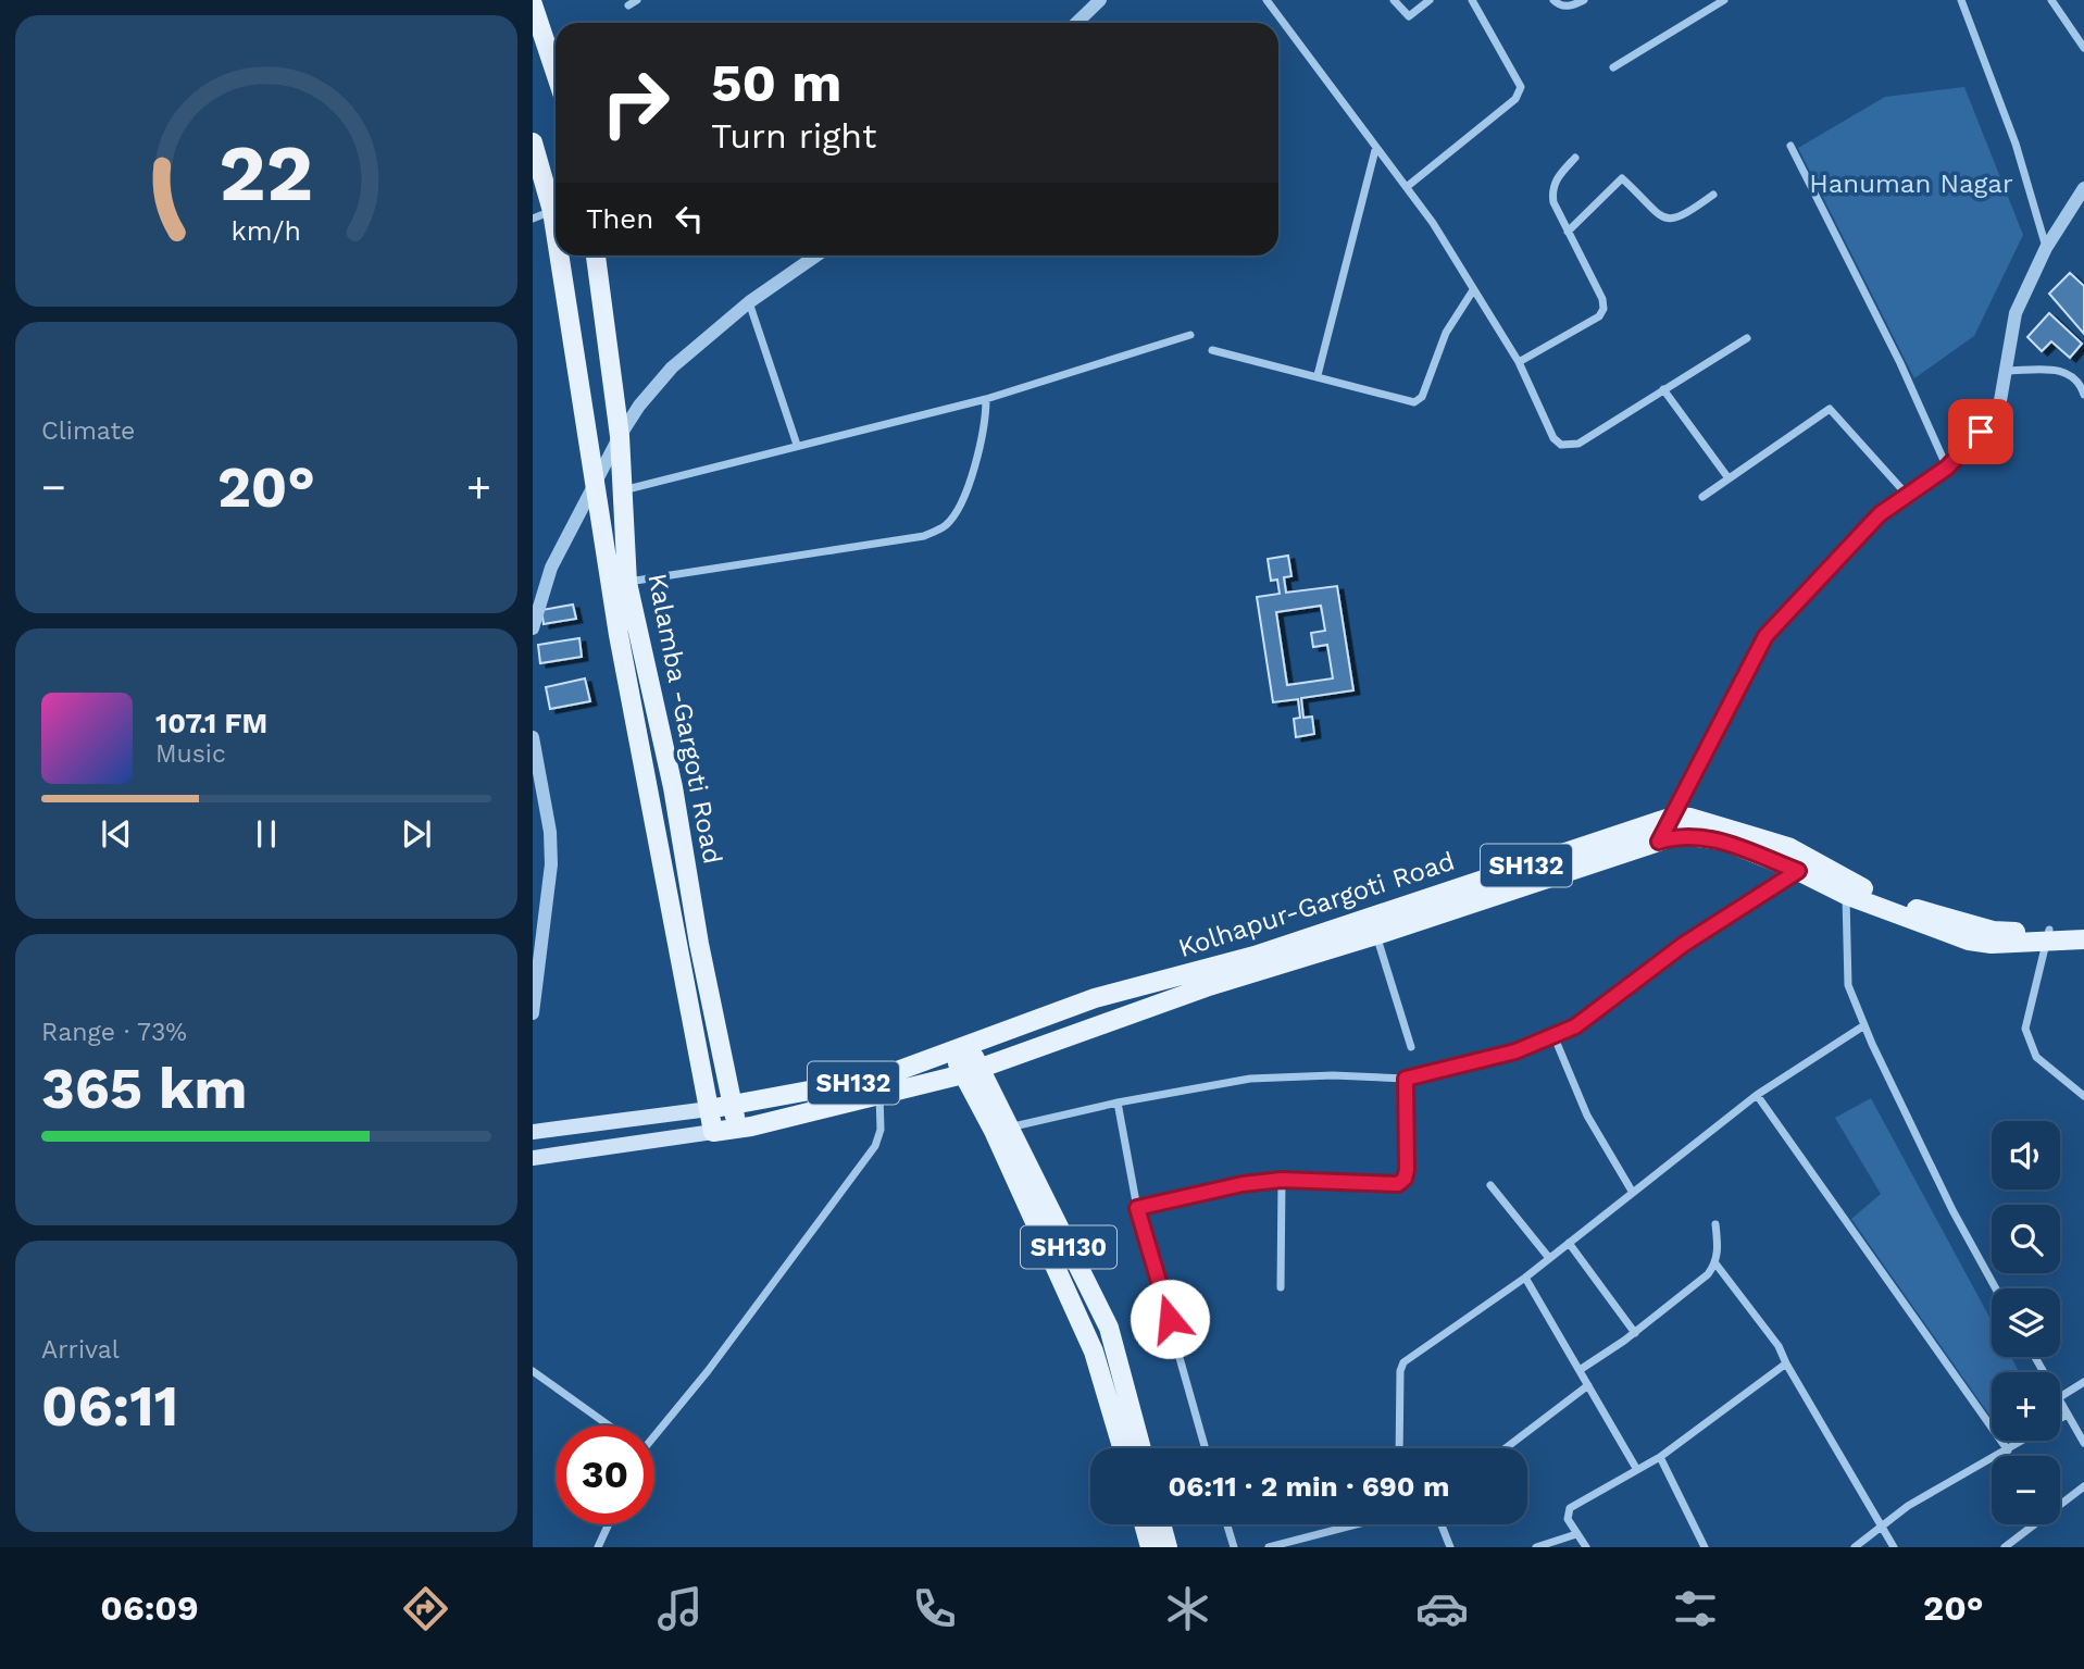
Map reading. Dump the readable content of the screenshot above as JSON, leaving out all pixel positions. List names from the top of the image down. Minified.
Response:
{"streets":{"main road":["Kalamba -Gargoti Road","SH132","Kolhapur-Gargoti Road","SH130"]},"crossings":[["Kalamba -Gargoti Road","Kolhapur-Gargoti Road"],["Kolhapur-Gargoti Road","SH130"]],"parks":["Hanuman Nagar"],"page":{"turn":["50 m","Turn right"],"then":"Then","tile":["Climate",["Range · 73%","365 km"],["Arrival","06:11"]],"heat":["−","20°","+"],"song":["107.1 FM","Music"],"map_buttons":["+","−"],"limit":"30","trip":"06:11 · 2 min · 690 m","tabs":["06:09","20°"],"gauge":["22","km/h"]}}
